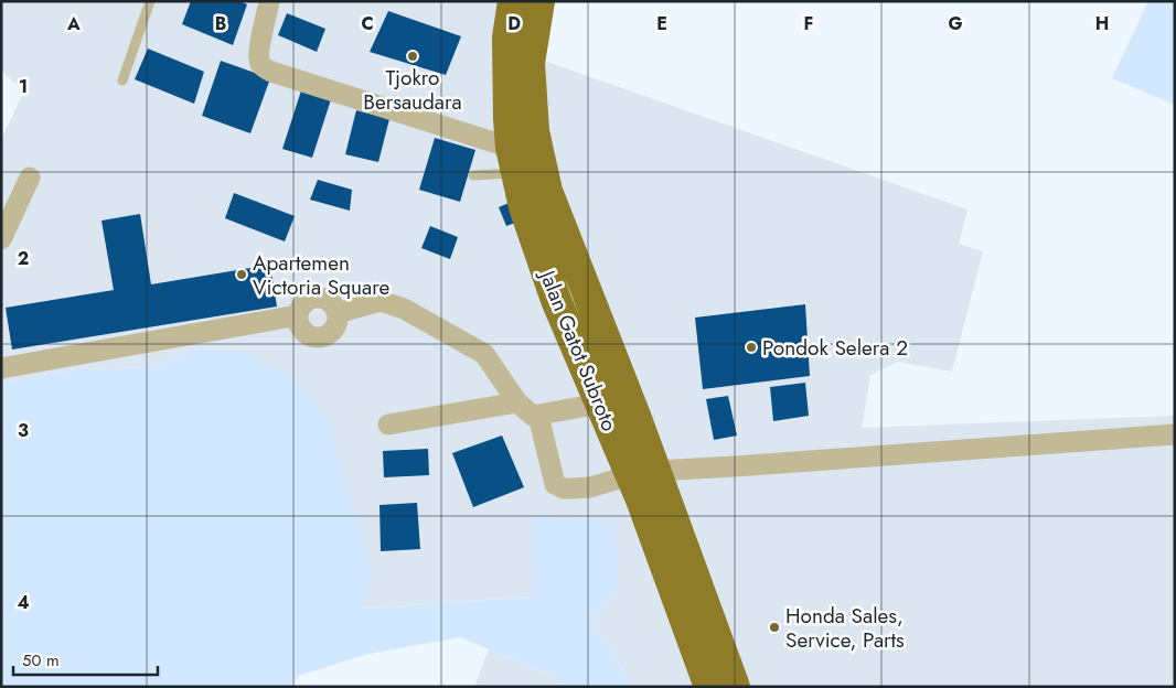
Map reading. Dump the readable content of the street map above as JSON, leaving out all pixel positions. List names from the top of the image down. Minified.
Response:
{"streets":{"highway":["Jalan Gatot Subroto"]},"places":["Tjokro Bersaudara","Apartemen Victoria Square","Pondok Selera 2","Honda Sales, Service, Parts"],"scale_bar":"50 m","grid":{"columns":["A","B","C","D","E","F","G","H"],"rows":["1","2","3","4"]}}
